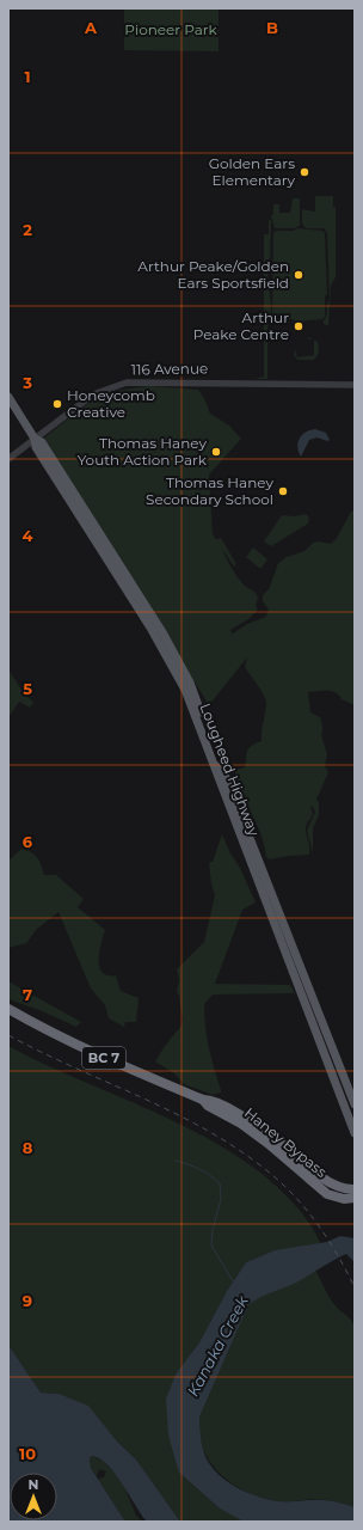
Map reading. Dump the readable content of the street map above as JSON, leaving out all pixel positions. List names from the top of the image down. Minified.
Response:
{"streets":{"highway":["BC 7","Haney Bypass"],"main road":["Lougheed Highway"],"street":["116 Avenue"]},"crossings":[["116 Avenue","Lougheed Highway"],["BC 7","Haney Bypass"]],"water":["Kanaka Creek"],"parks":["Pioneer Park"],"places":["Golden Ears Elementary","Arthur Peake/Golden Ears Sportsfield","Arthur Peake Centre","Honeycomb Creative","Thomas Haney Youth Action Park","Thomas Haney Secondary School"],"north":"top","grid":{"columns":["A","B"],"rows":["1","2","3","4","5","6","7","8","9","10"]}}
